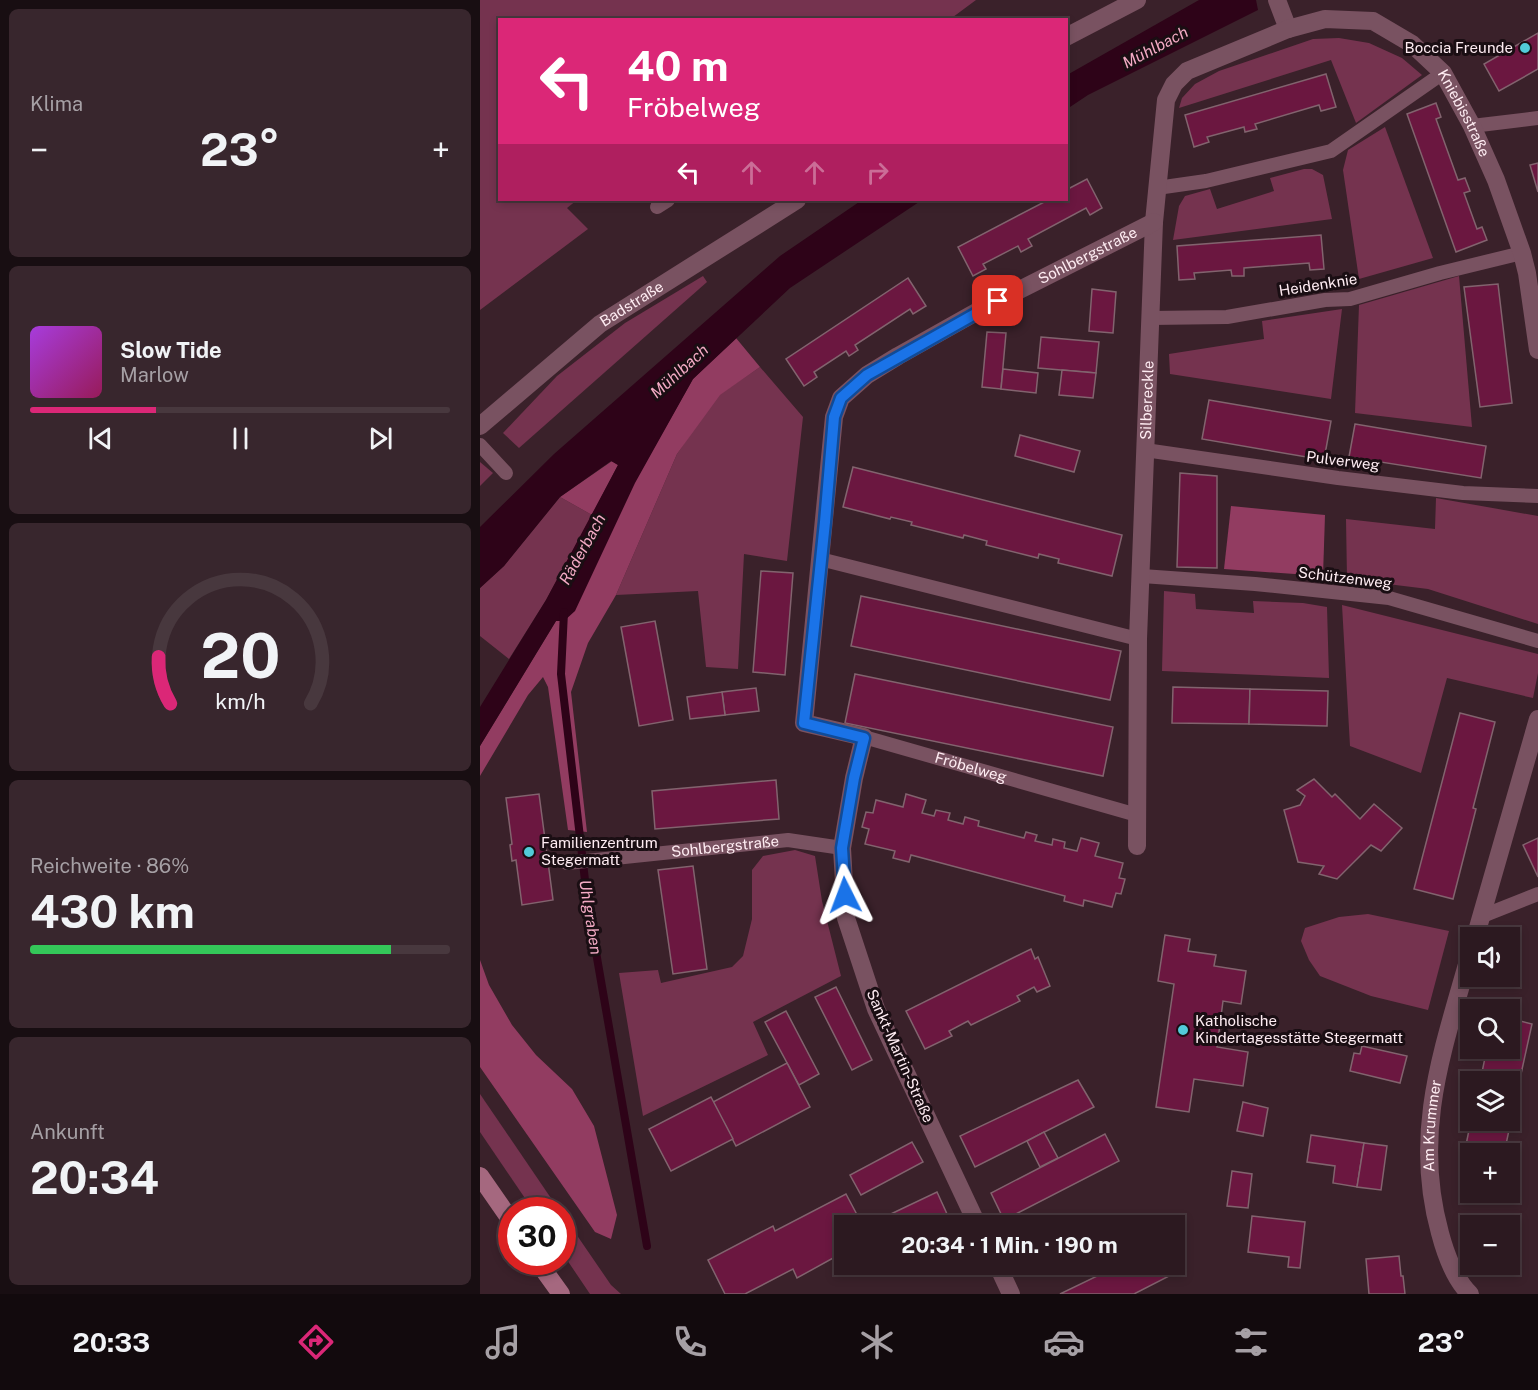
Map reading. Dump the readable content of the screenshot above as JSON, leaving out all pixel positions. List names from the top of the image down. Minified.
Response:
{"streets":{"street":["Kniebisstraße","Sohlbergstraße","Badstraße","Silbereckle","Fröbelweg","Sankt-Martin-Straße","Am Krummer"],"lane":["Heidenknie","Pulverweg","Schützenweg"]},"crossings":[["Kniebisstraße","Heidenknie"],["Kniebisstraße","Silbereckle"],["Sohlbergstraße","Silbereckle"],["Sohlbergstraße","Fröbelweg"],["Sohlbergstraße","Sankt-Martin-Straße"],["Heidenknie","Silbereckle"],["Silbereckle","Pulverweg"],["Silbereckle","Schützenweg"],["Silbereckle","Fröbelweg"],["Fröbelweg","Sankt-Martin-Straße"]],"water":["Mühlbach","Räderbach","Uhlgraben"],"places":["Boccia Freunde","Familienzentrum Stegermatt","Katholische Kindertagesstätte Stegermatt"],"page":{"tile":["Klima",["Reichweite · 86%","430 km"],["Ankunft","20:34"]],"turn":["40 m","Fröbelweg"],"heat":["−","23°","+"],"song":["Slow Tide","Marlow"],"map_buttons":["+","−"],"limit":"30","trip":"20:34 · 1 Min. · 190 m","tabs":["20:33","23°"],"gauge":["20","km/h"]}}
